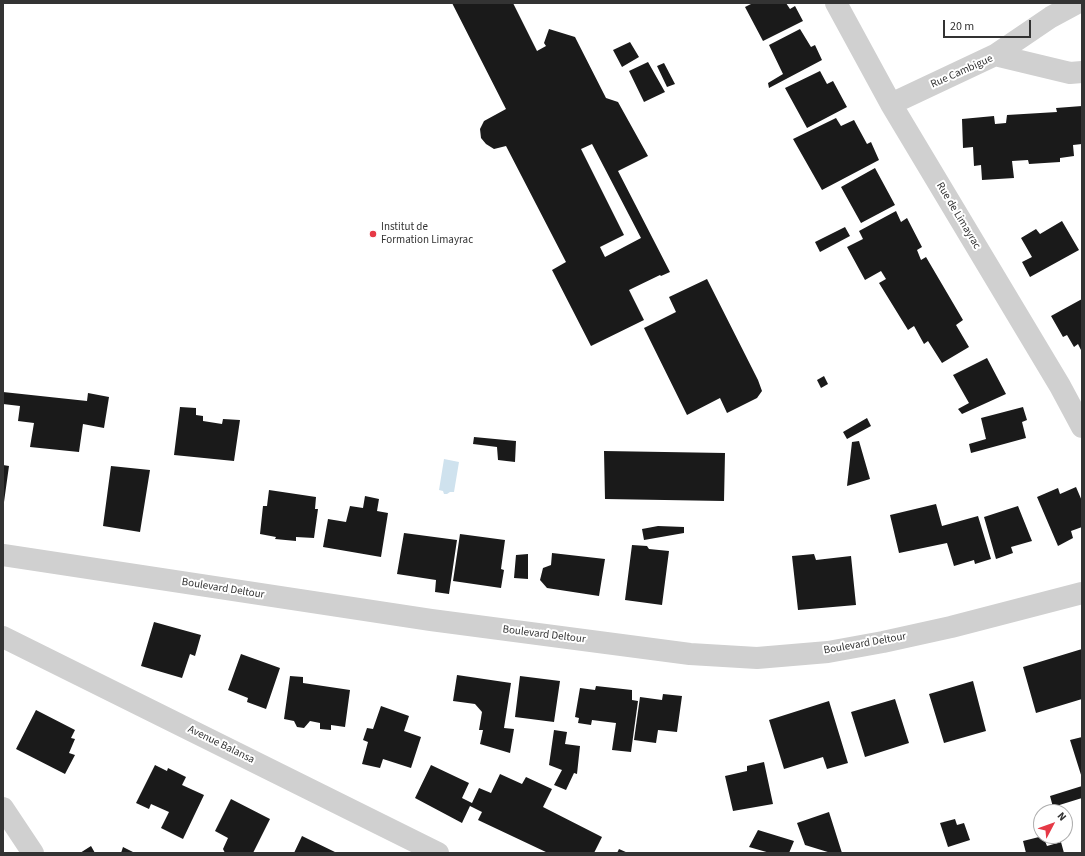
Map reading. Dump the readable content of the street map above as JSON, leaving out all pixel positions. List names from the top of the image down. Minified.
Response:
{"streets":{"street":["Rue Cambigue","Rue de Limayrac","Boulevard Deltour","Avenue Balansa"]},"crossings":[["Rue Cambigue","Rue de Limayrac"]],"places":["Institut de Formation Limayrac"],"scale_bar":"20 m","north":"top right"}
